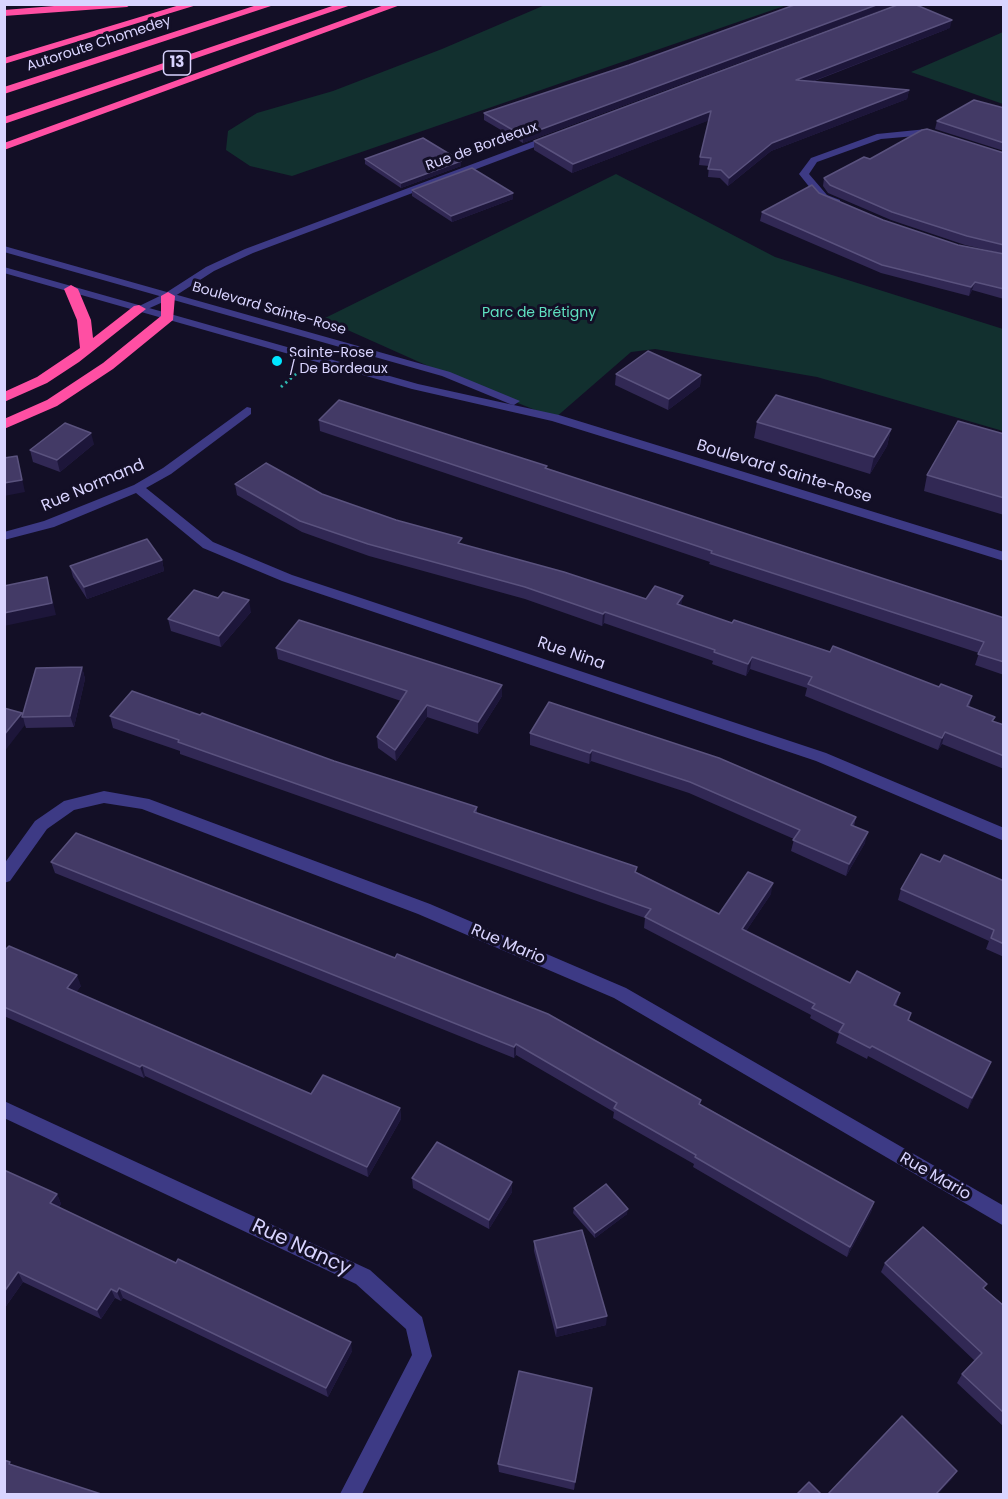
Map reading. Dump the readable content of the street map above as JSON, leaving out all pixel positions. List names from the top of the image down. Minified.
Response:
{"streets":{"highway":["Autoroute Chomedey","13"],"street":["Rue de Bordeaux","Boulevard Sainte-Rose","Rue Normand","Rue Nina","Rue Mario","Rue Nancy"]},"crossings":[["Rue de Bordeaux","Boulevard Sainte-Rose"],["Rue Normand","Rue Nina"]],"parks":["Parc de Brétigny"],"places":["Sainte-Rose / De Bordeaux"]}
